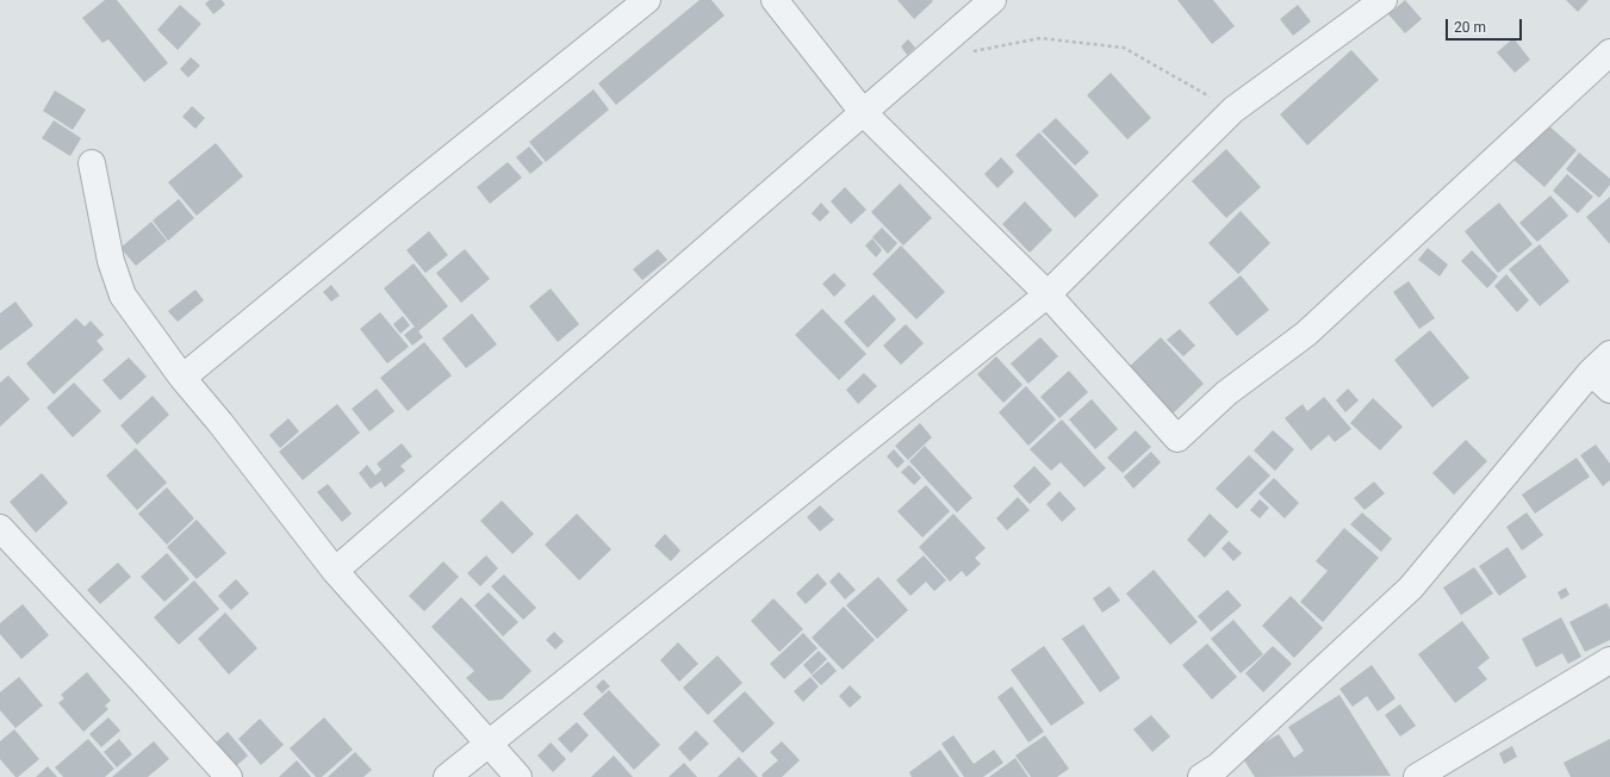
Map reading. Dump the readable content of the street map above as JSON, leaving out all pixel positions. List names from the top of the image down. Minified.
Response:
{"scale_bar":"20 m"}
